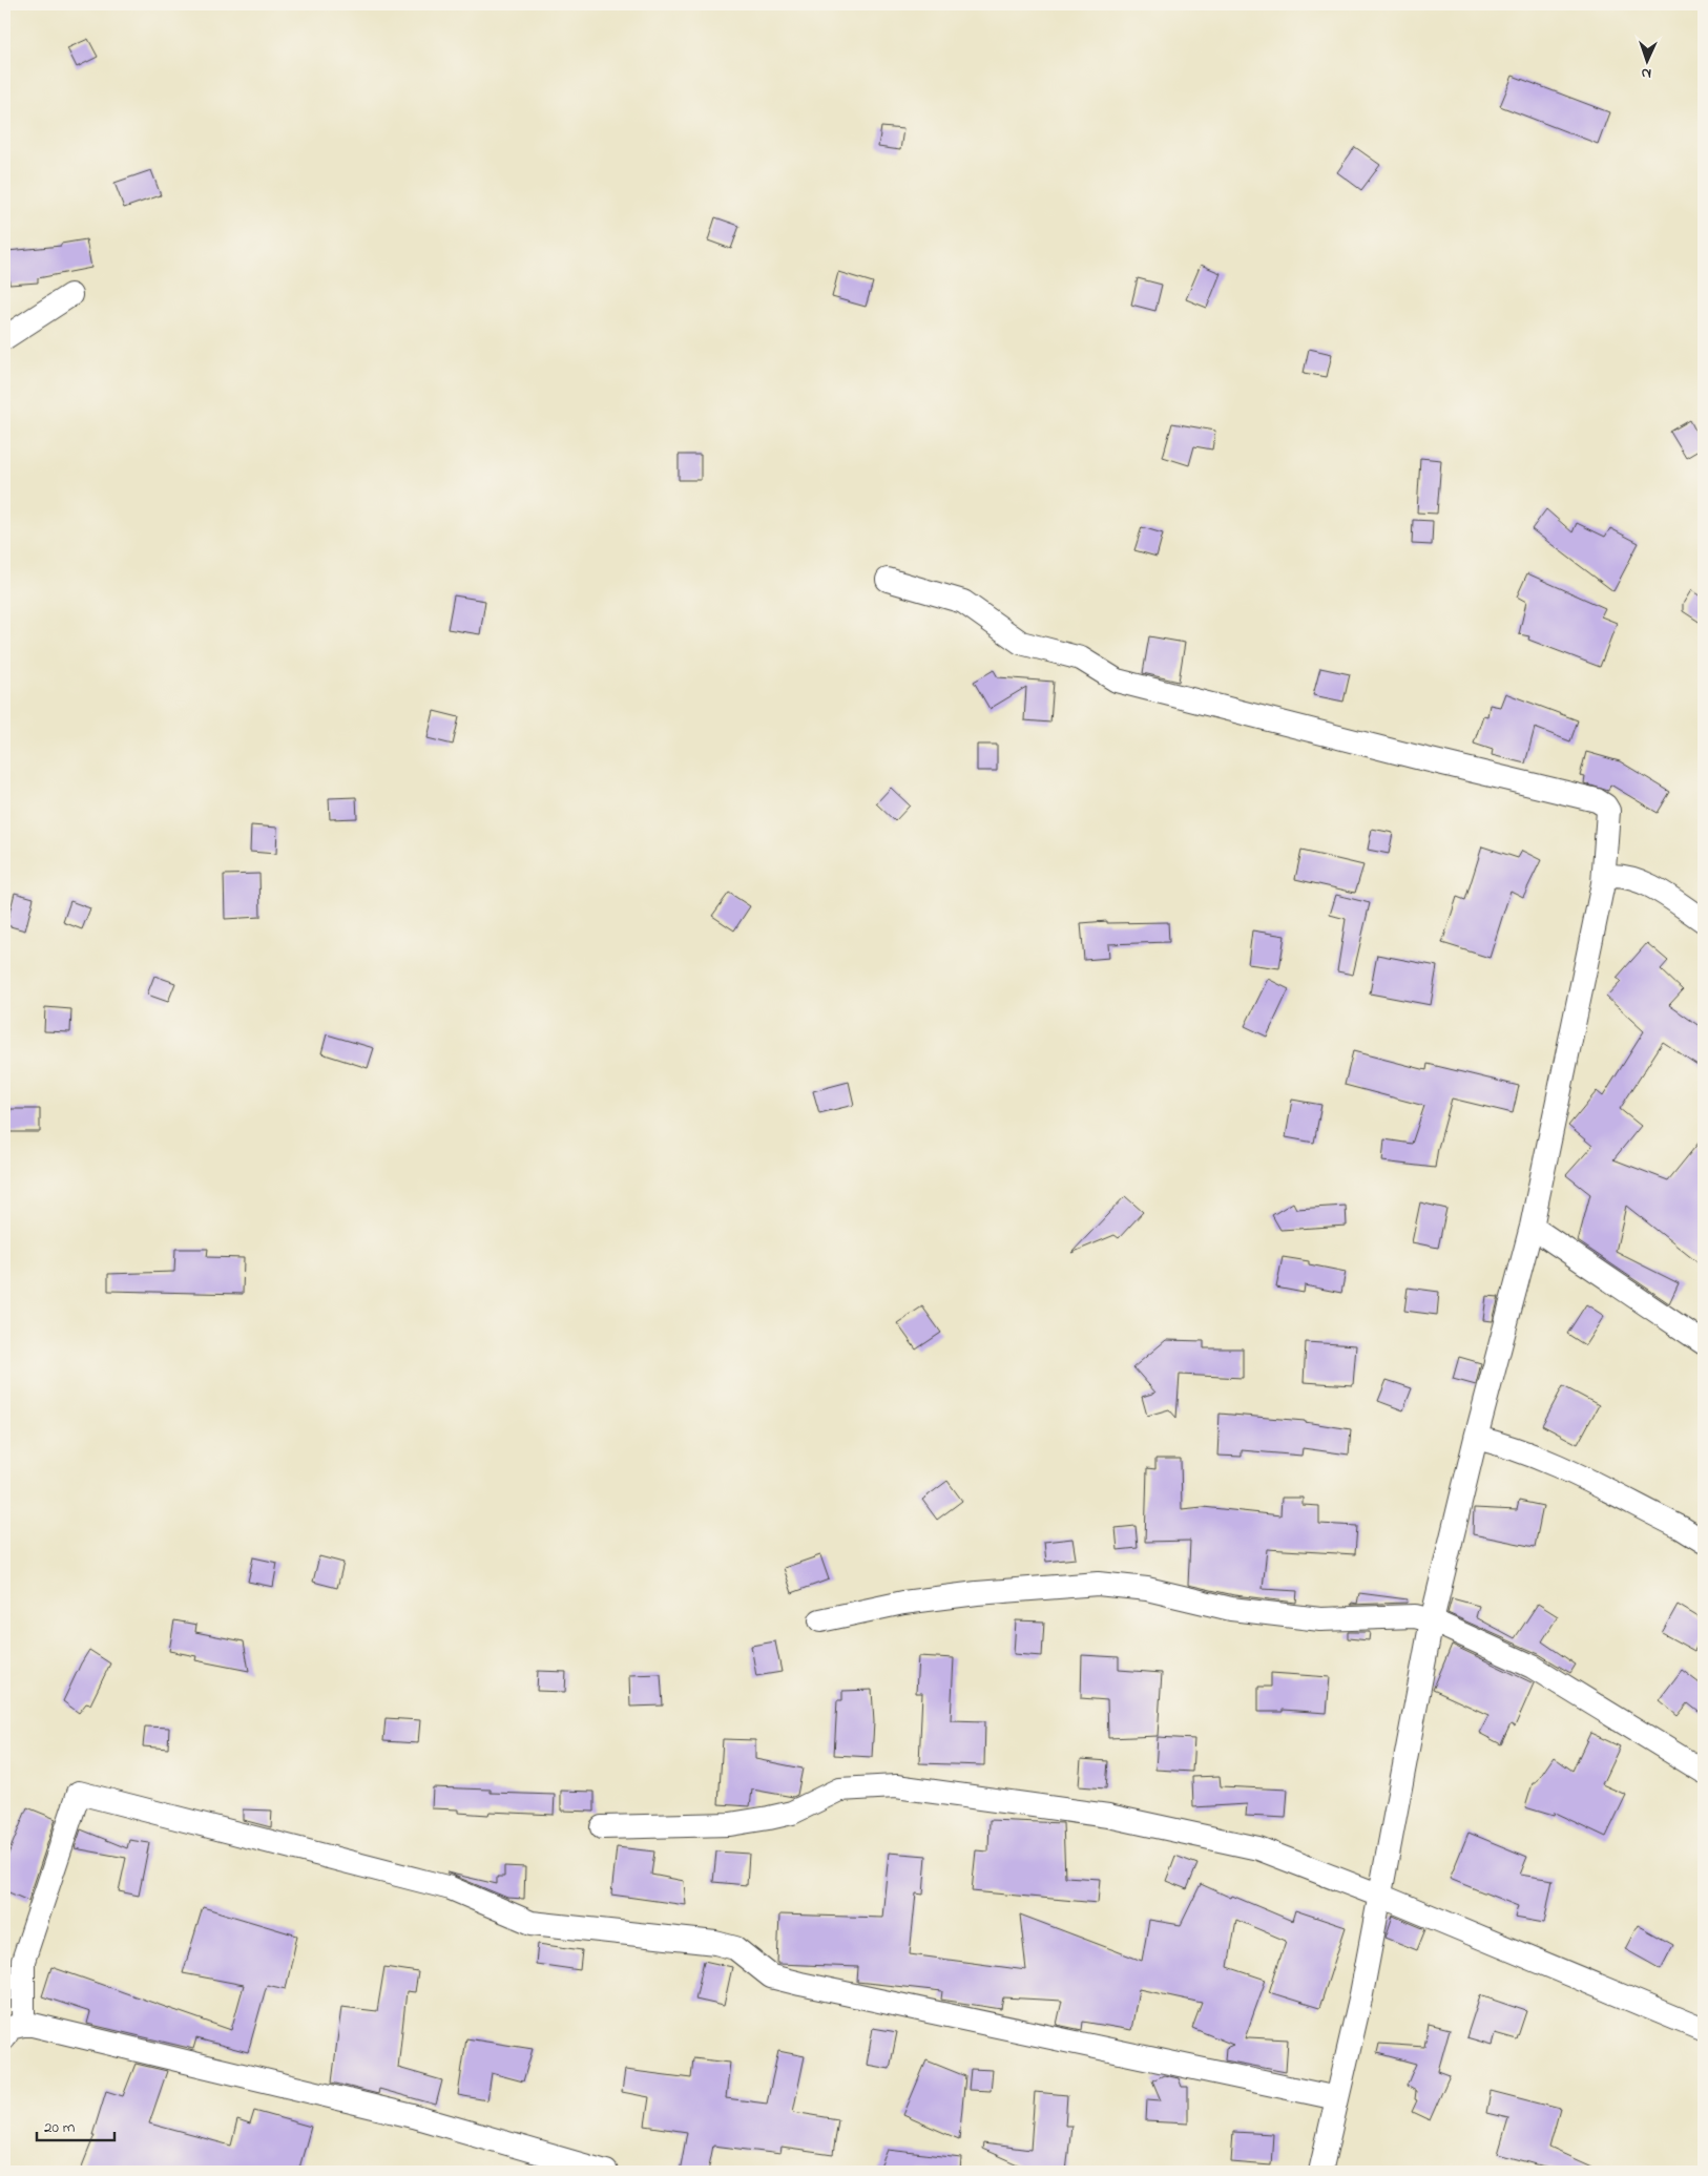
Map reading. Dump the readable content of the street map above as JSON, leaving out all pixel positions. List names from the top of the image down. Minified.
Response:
{"scale_bar":"20 m","north":"bottom"}
